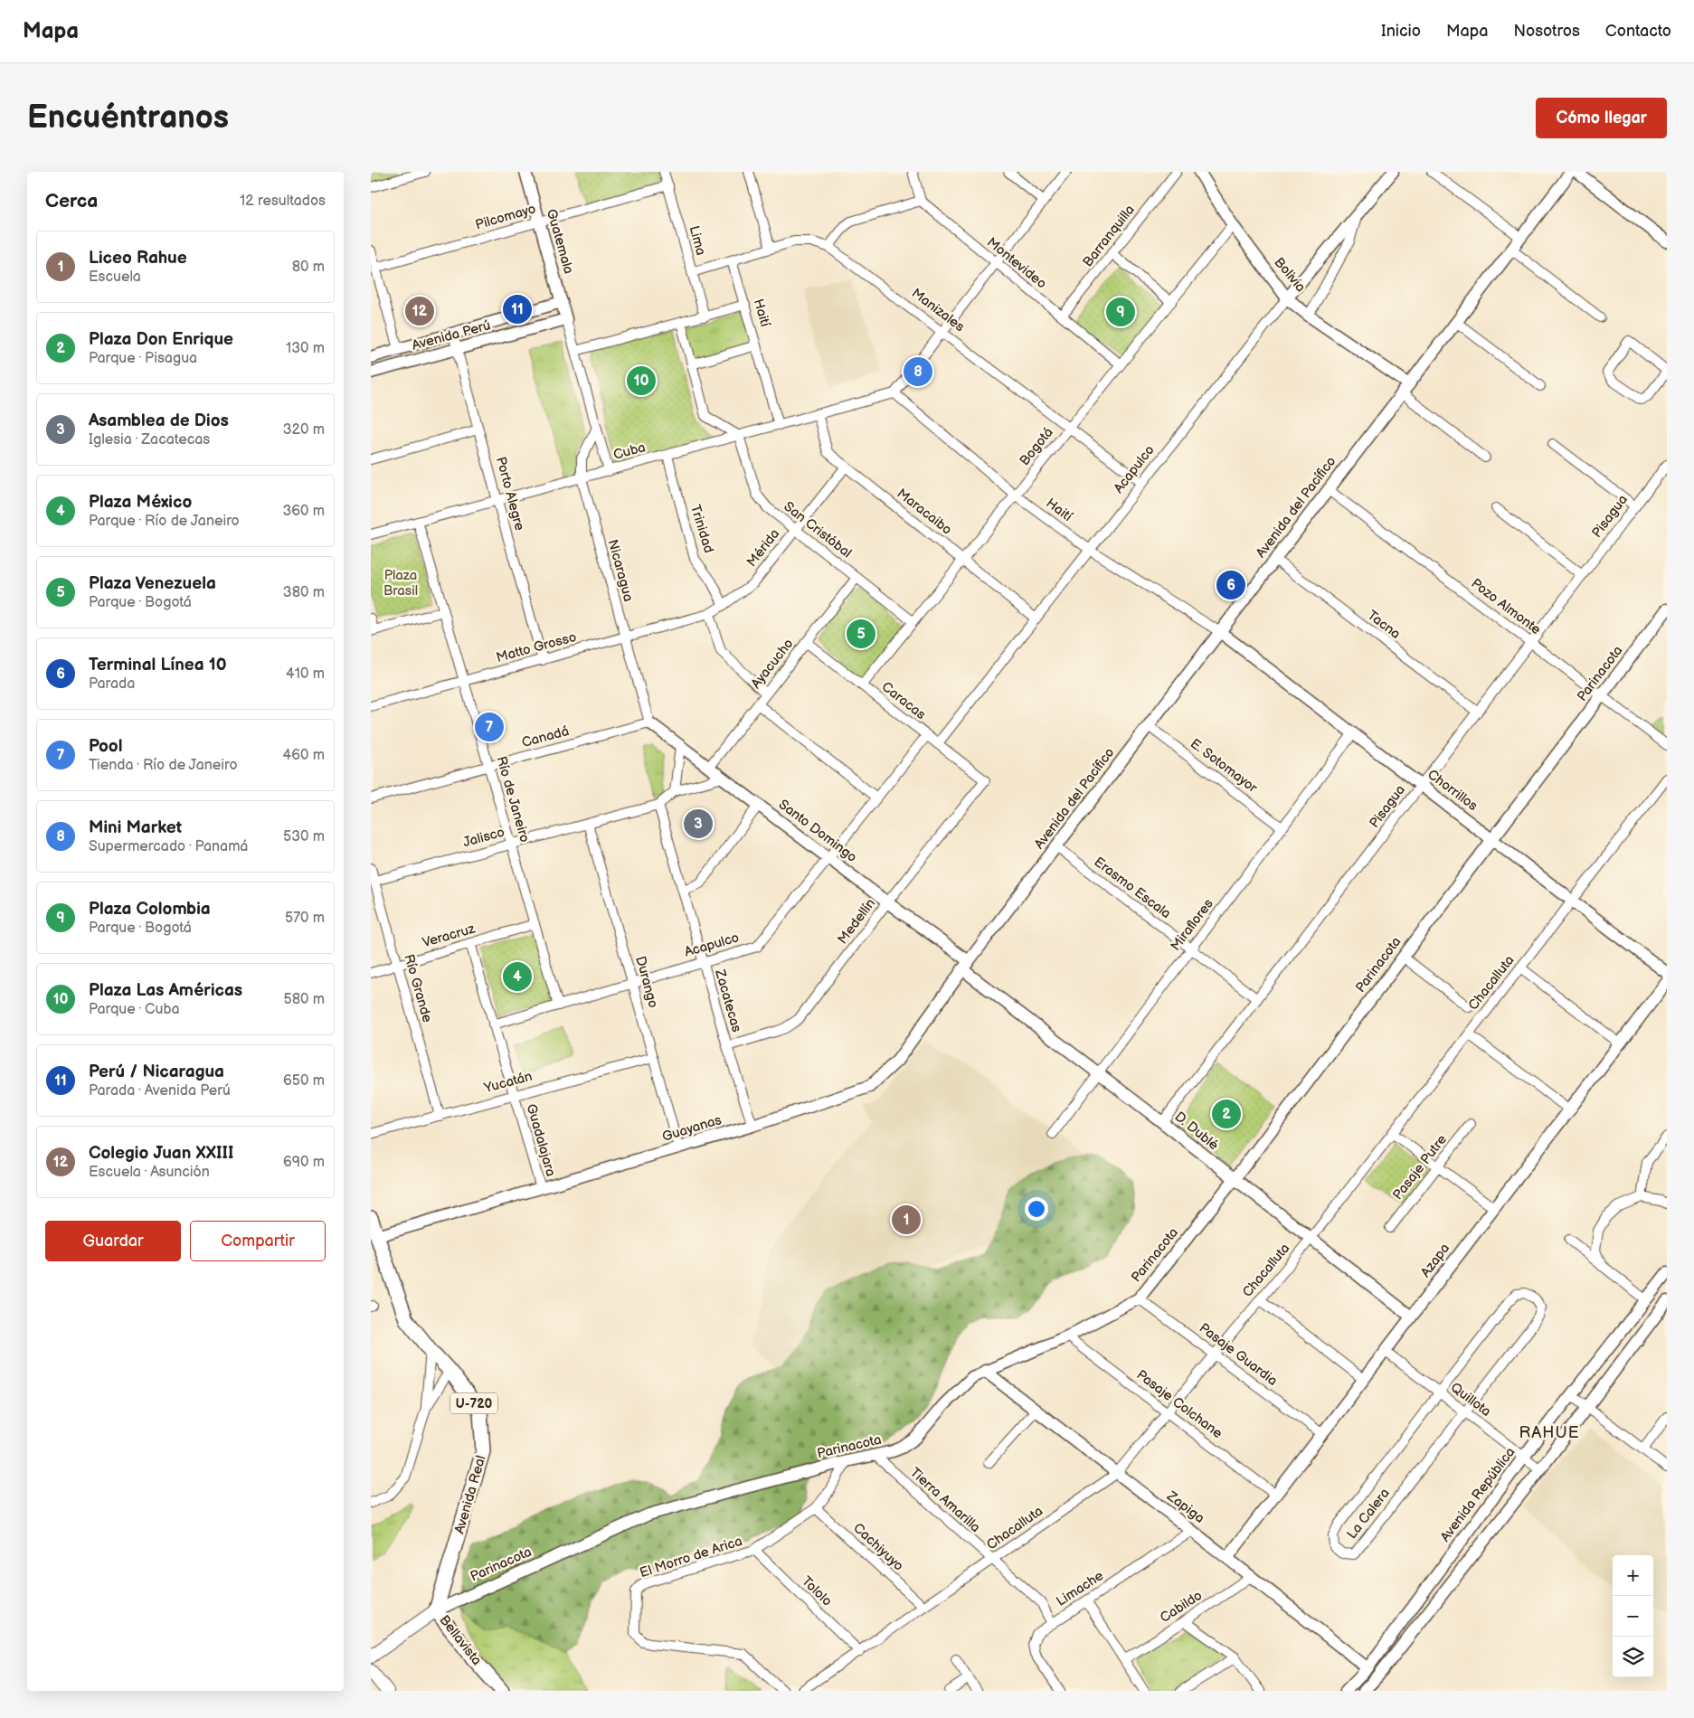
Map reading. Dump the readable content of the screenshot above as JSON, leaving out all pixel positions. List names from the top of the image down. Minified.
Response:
{"streets":{"main road":["U-720","Avenida Real","Bellavista"],"street":["Pilcomayo","Barranquilla","Lima","Guatemala","Montevideo","Bolivia","Manizales","Haití","Avenida Perú","Bogotá","Cuba","Acapulco","Porto Alegre","Avenida del Pacífico","Maracaibo","Pisagua","Trinidad","San Cristóbal","Mérida","Nicaragua","Pozo Almonte","Tacna","Matto Grosso","Ayacucho","Parinacota","Caracas","Canadá","E. Sotomayor","Chorrillos","Río de Janeiro","Santo Domingo","Jalisco","Erasmo Escala","Medellín","Miraflores","Veracruz","Durango","Chacalluta","Río Grande","Zacatecas","Yucatán","Guayanas","D. Dublé","Guadalajara","Pasaje Putre","Azapa","Pasaje Guardia","Quillota","Pasaje Colchane","Avenida República","Tierra Amarilla","Zapiga","La Calera","Cachiyuyo","El Morro de Arica","Limache","Tololo","Cabildo"]},"crossings":[["Pilcomayo","Lima"],["Pilcomayo","Guatemala"],["Barranquilla","Montevideo"],["Lima","Manizales"],["Guatemala","Avenida Perú"],["Montevideo","Bogotá"],["Bolivia","Bogotá"],["Bolivia","Acapulco"],["Bolivia","Avenida del Pacífico"],["Manizales","Haití"],["Manizales","Bogotá"],["Manizales","Acapulco"],["Haití","Bogotá"],["Haití","Cuba"],["Haití","Acapulco"],["Haití","Avenida del Pacífico"],["Haití","Chorrillos"],["Avenida Perú","Porto Alegre"],["Bogotá","Maracaibo"],["Bogotá","San Cristóbal"],["Bogotá","Caracas"],["Cuba","Porto Alegre"],["Cuba","Maracaibo"],["Cuba","Trinidad"],["Cuba","San Cristóbal"],["Cuba","Nicaragua"],["Cuba","Río de Janeiro"],["Acapulco","Maracaibo"],["Acapulco","Caracas"],["Acapulco","Río de Janeiro"],["Acapulco","Santo Domingo"],["Acapulco","Durango"],["Acapulco","Zacatecas"],["Acapulco","Guadalajara"],["Porto Alegre","Matto Grosso"],["Avenida del Pacífico","Pozo Almonte"],["Avenida del Pacífico","Tacna"],["Avenida del Pacífico","E. Sotomayor"],["Avenida del Pacífico","Chorrillos"],["Avenida del Pacífico","Santo Domingo"],["Avenida del Pacífico","Erasmo Escala"],["Avenida del Pacífico","Guayanas"],["Avenida del Pacífico","D. Dublé"],["Maracaibo","Mérida"],["Pisagua","Pozo Almonte"],["Pisagua","Tacna"],["Pisagua","Chorrillos"],["Pisagua","Erasmo Escala"],["Pisagua","D. Dublé"],["Trinidad","Mérida"],["San Cristóbal","Mérida"],["San Cristóbal","Ayacucho"],["Mérida","Matto Grosso"],["Nicaragua","Matto Grosso"],["Nicaragua","Canadá"],["Nicaragua","Santo Domingo"],["Pozo Almonte","Parinacota"],["Matto Grosso","Río de Janeiro"],["Ayacucho","Caracas"],["Ayacucho","Santo Domingo"],["Parinacota","Chorrillos"],["Parinacota","D. Dublé"],["Parinacota","Pasaje Guardia"],["Parinacota","Pasaje Colchane"],["Parinacota","Avenida Real"],["Parinacota","Tierra Amarilla"],["Parinacota","Zapiga"],["Parinacota","El Morro de Arica"],["Parinacota","Bellavista"],["Caracas","Medellín"],["Canadá","Río de Janeiro"],["Canadá","Santo Domingo"],["E. Sotomayor","Miraflores"],["Chorrillos","Miraflores"],["Chorrillos","Chacalluta"],["Río de Janeiro","Jalisco"],["Río de Janeiro","Veracruz"],["Santo Domingo","Jalisco"],["Santo Domingo","Medellín"],["Santo Domingo","Guayanas"],["Santo Domingo","D. Dublé"],["Jalisco","Durango"],["Jalisco","Río Grande"],["Jalisco","Zacatecas"],["Erasmo Escala","Miraflores"],["Medellín","Zacatecas"],["Miraflores","D. Dublé"],["Veracruz","Río Grande"],["Veracruz","Guadalajara"],["Durango","Yucatán"],["Durango","Guayanas"],["Chacalluta","D. Dublé"],["Chacalluta","Pasaje Guardia"],["Chacalluta","Pasaje Colchane"],["Chacalluta","Tierra Amarilla"],["Chacalluta","Zapiga"],["Chacalluta","Cachiyuyo"],["Chacalluta","Tololo"],["Río Grande","Yucatán"],["Zacatecas","Guayanas"],["Yucatán","Guadalajara"],["Guayanas","D. Dublé"],["Guayanas","Guadalajara"],["Guayanas","Avenida Real"],["D. Dublé","Azapa"],["Azapa","Pasaje Guardia"],["Azapa","Quillota"],["Azapa","Pasaje Colchane"],["Azapa","Zapiga"],["Quillota","Avenida República"],["Quillota","La Calera"],["Avenida Real","Bellavista"],["Avenida República","Zapiga"],["Tierra Amarilla","Limache"],["Zapiga","Limache"],["Zapiga","Cabildo"],["Cachiyuyo","El Morro de Arica"],["El Morro de Arica","Tololo"]],"districts":["RAHUE"],"parks":["Plaza Brasil"],"page":{"header":"Mapa","nav":["Inicio","Mapa","Nosotros","Contacto"],"buttons":["Cómo llegar",["Guardar","Compartir"]],"title":"Encuéntranos","heading":["Cerca","12 resultados"],"list":[{"mark":"1","name":"Liceo Rahue","note":"Escuela","value":"80 m"},{"mark":"2","name":"Plaza Don Enrique","note":"Parque · Pisagua","value":"130 m"},{"mark":"3","name":"Asamblea de Dios","note":"Iglesia · Zacatecas","value":"320 m"},{"mark":"4","name":"Plaza México","note":"Parque · Río de Janeiro","value":"360 m"},{"mark":"5","name":"Plaza Venezuela","note":"Parque · Bogotá","value":"380 m"},{"mark":"6","name":"Terminal Línea 10","note":"Parada","value":"410 m"},{"mark":"7","name":"Pool","note":"Tienda · Río de Janeiro","value":"460 m"},{"mark":"8","name":"Mini Market","note":"Supermercado · Panamá","value":"530 m"},{"mark":"9","name":"Plaza Colombia","note":"Parque · Bogotá","value":"570 m"},{"mark":"10","name":"Plaza Las Américas","note":"Parque · Cuba","value":"580 m"},{"mark":"11","name":"Perú / Nicaragua","note":"Parada · Avenida Perú","value":"650 m"},{"mark":"12","name":"Colegio Juan XXIII","note":"Escuela · Asunción","value":"690 m"}],"pins":["11","12","9","8","10","6","5","7","3","4","2","1"],"map_buttons":["+","−"]}}
